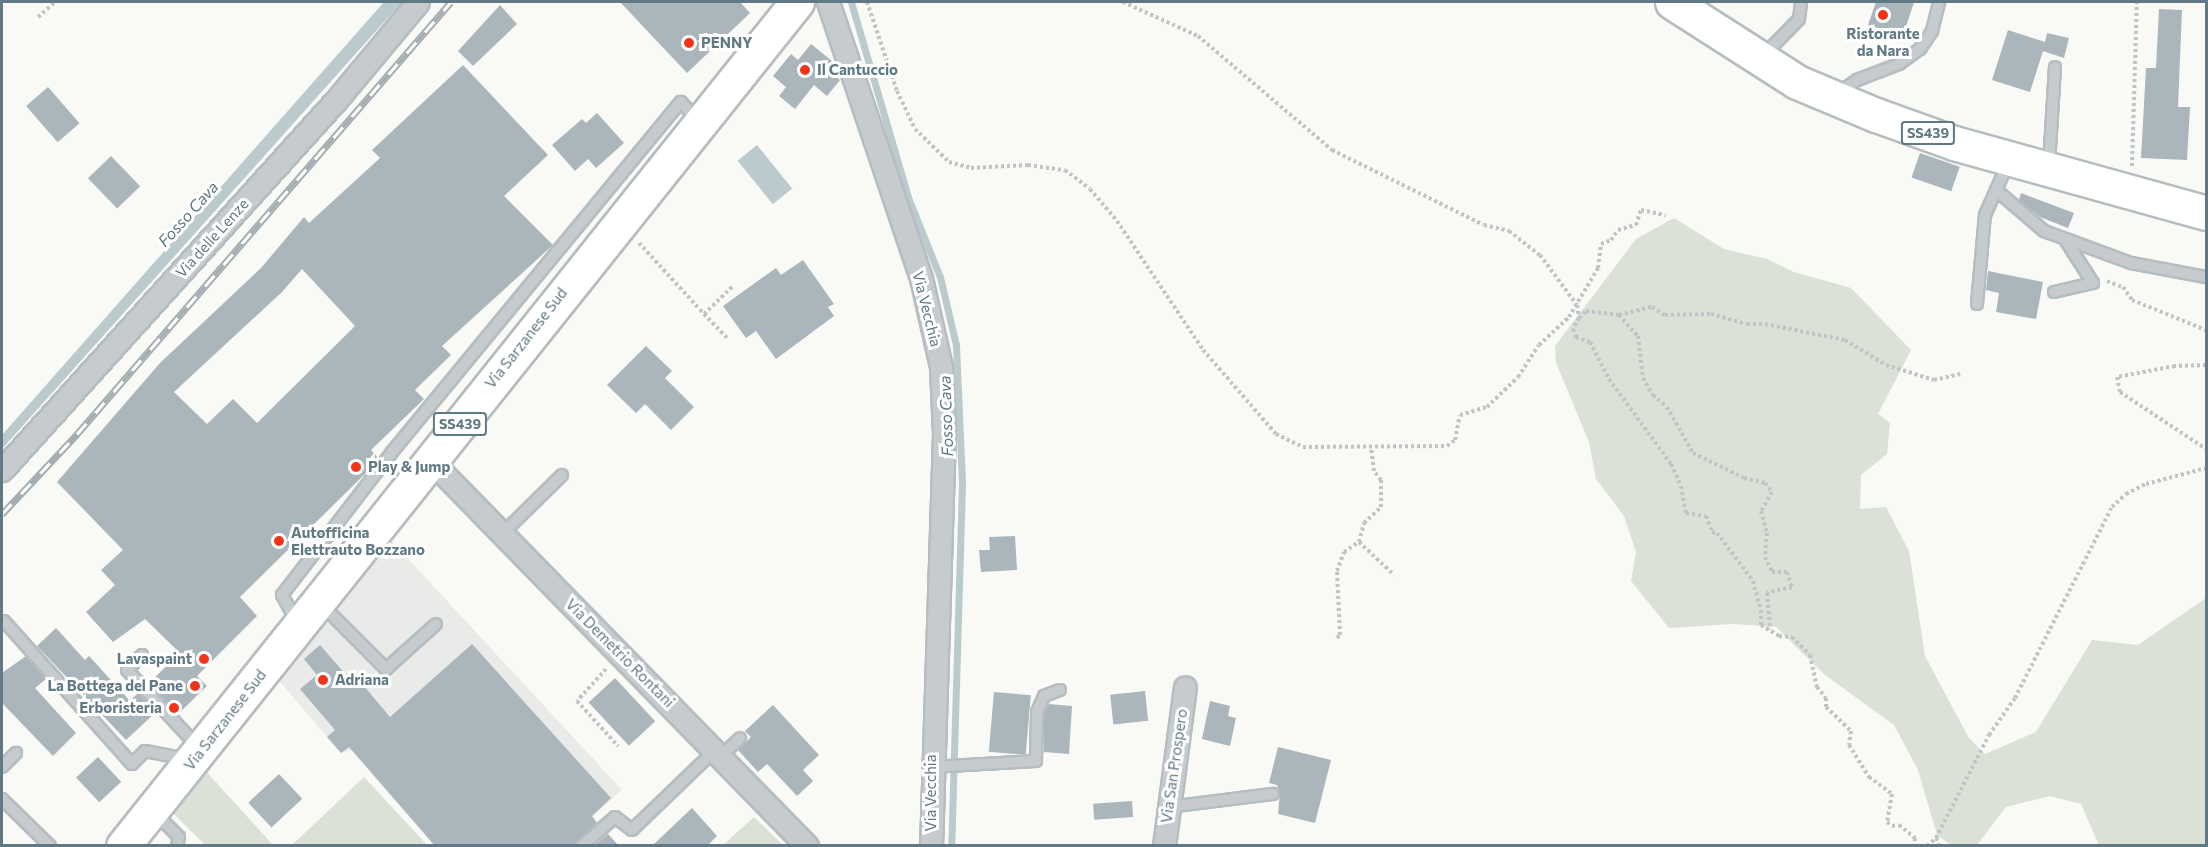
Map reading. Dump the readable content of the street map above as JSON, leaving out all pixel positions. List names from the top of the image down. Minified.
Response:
{"streets":{"main road":["SS439","Via Sarzanese Sud"],"street":["Via delle Lenze","Via Vecchia","Via Demetrio Rontani","Via San Prospero"]},"crossings":[["Via Sarzanese Sud","Via Demetrio Rontani"]],"water":["Fosso Cava"],"places":["Ristorante da Nara","PENNY","Il Cantuccio","Play & Jump","Autofficina Elettrauto Bozzano","Lavaspaint","Adriana","La Bottega del Pane","Erboristeria"]}
